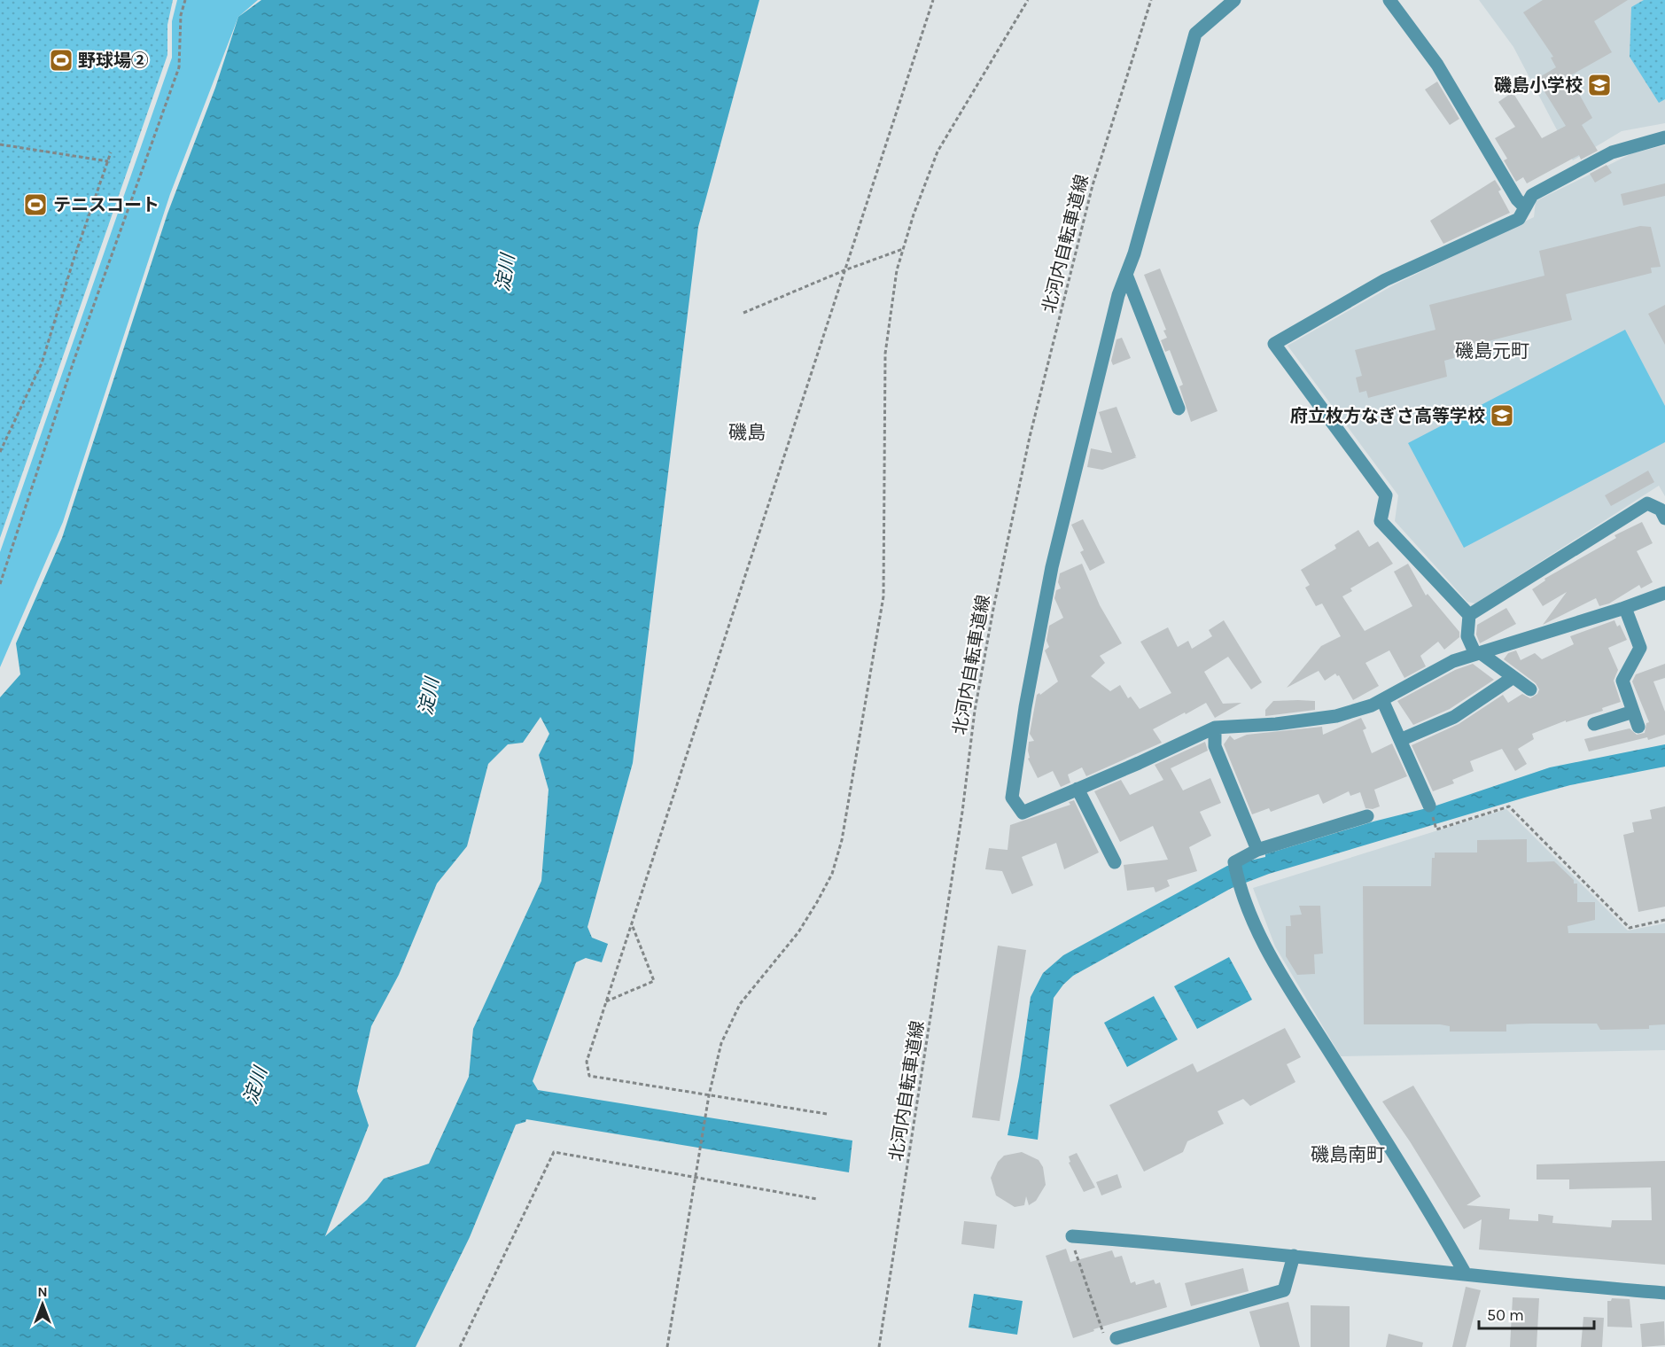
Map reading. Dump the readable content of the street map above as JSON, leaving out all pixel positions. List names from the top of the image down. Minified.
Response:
{"streets":{"path":["北河内自転車道線"]},"districts":["磯島元町","磯島","磯島南町"],"water":["淀川"],"places":{"sports":["野球場②","テニスコート"],"school or university":["磯島小学校","府立枚方なぎさ高等学校"]},"scale_bar":"50 m","north":"top"}
